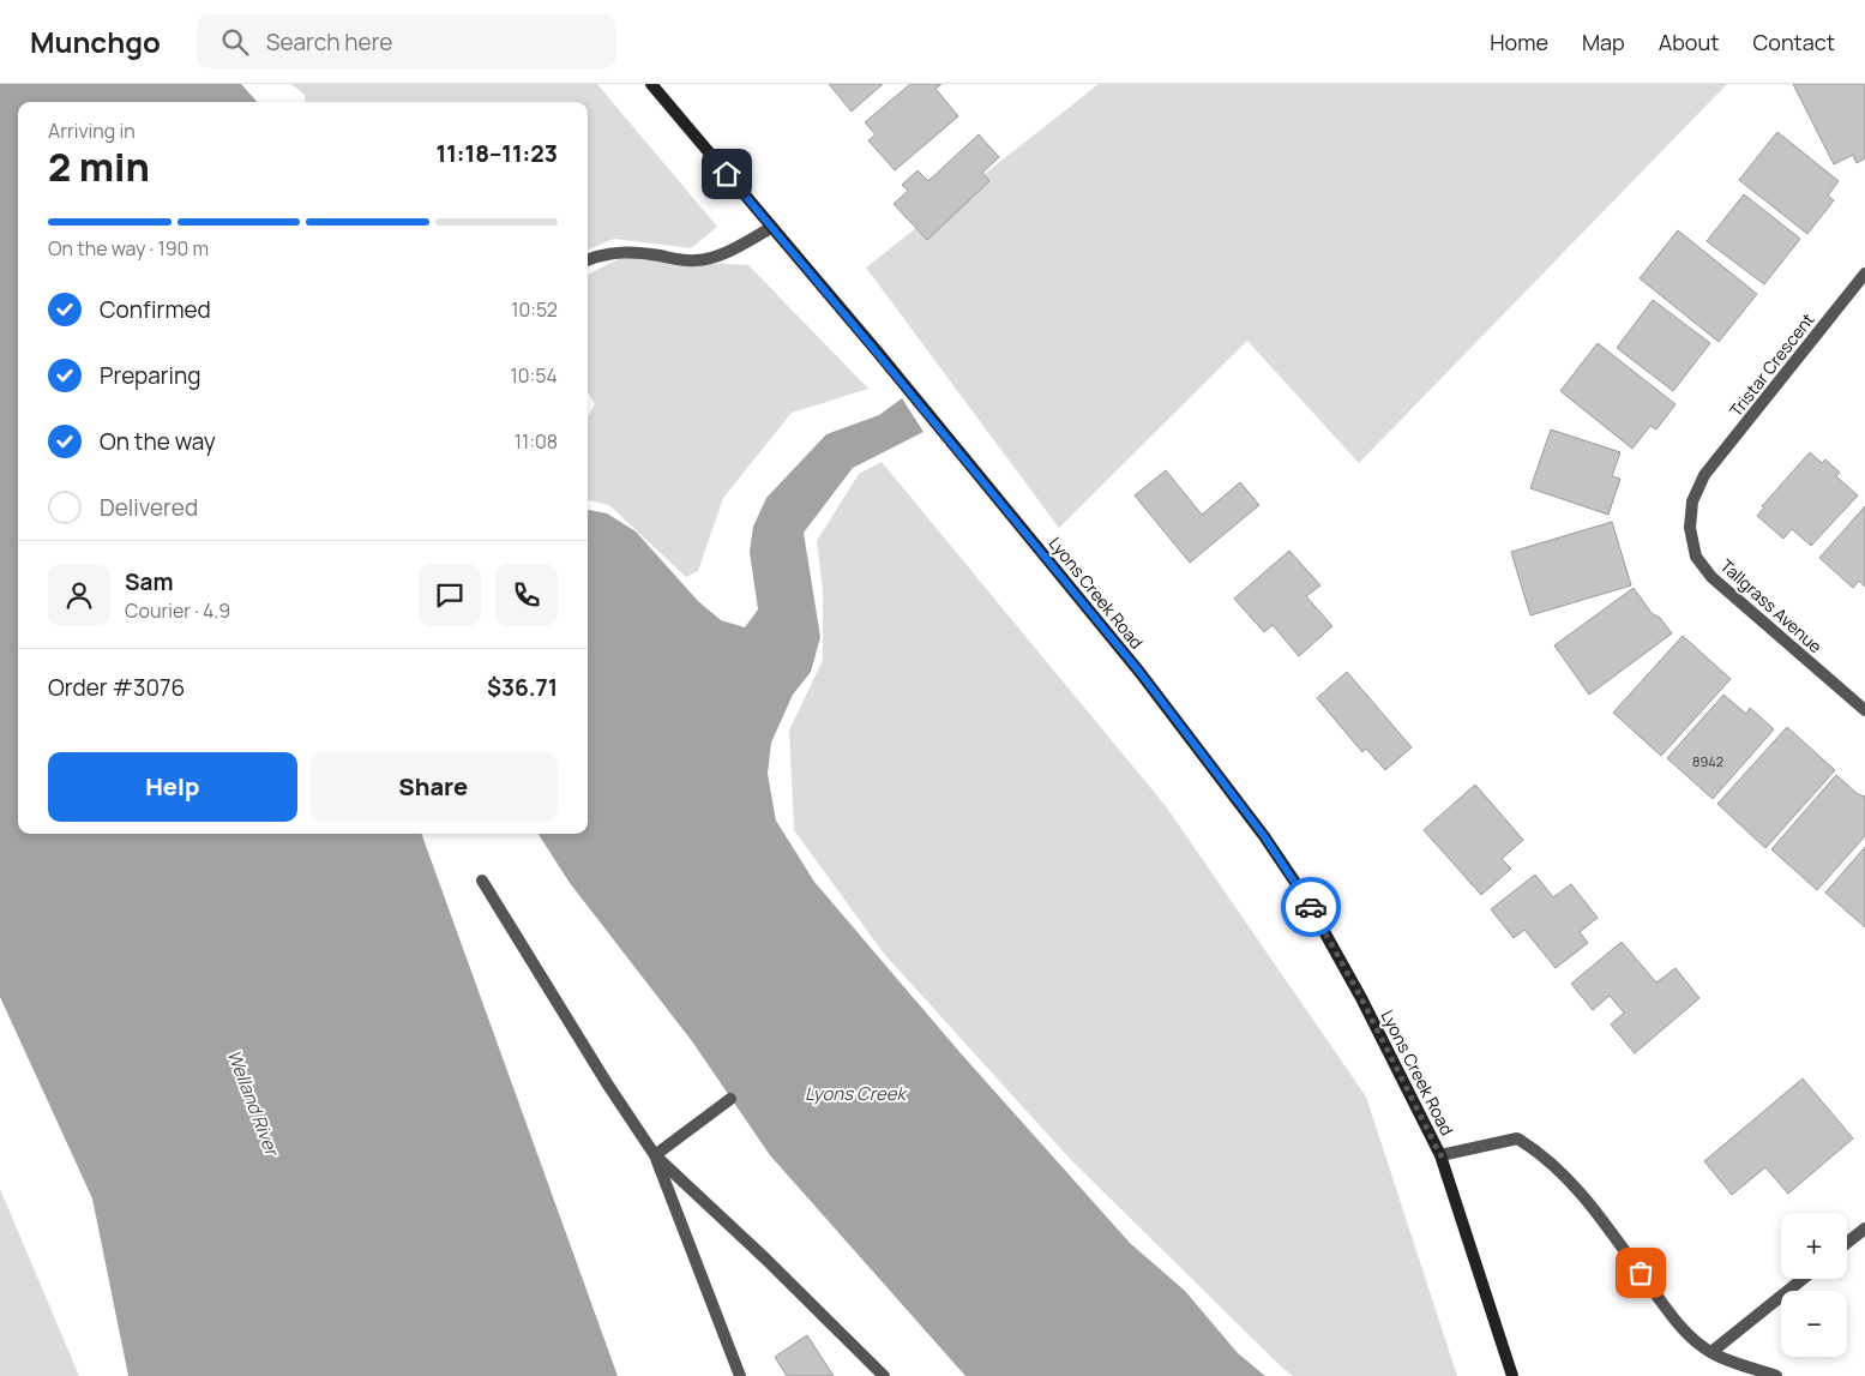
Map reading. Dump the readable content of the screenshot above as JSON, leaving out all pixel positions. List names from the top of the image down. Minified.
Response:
{"streets":{"main road":["Lyons Creek Road"],"street":["Tristar Crescent","Tallgrass Avenue"]},"crossings":[["Tristar Crescent","Tallgrass Avenue"]],"water":["Lyons Creek","Welland River"],"house_numbers":["8942"],"page":{"header":"Munchgo","search":"Search here","nav":["Home","Map","About","Contact"],"heading":["2 min","Arriving in","11:18–11:23"],"panel":["Sam","Courier · 4.9","Order #3076","$36.71"],"bar":"On the way · 190 m","list":[["Confirmed","10:52"],["Preparing","10:54"],["On the way","11:08"],"Delivered"],"buttons":["Help","Share"],"map_buttons":["+","−"]}}
